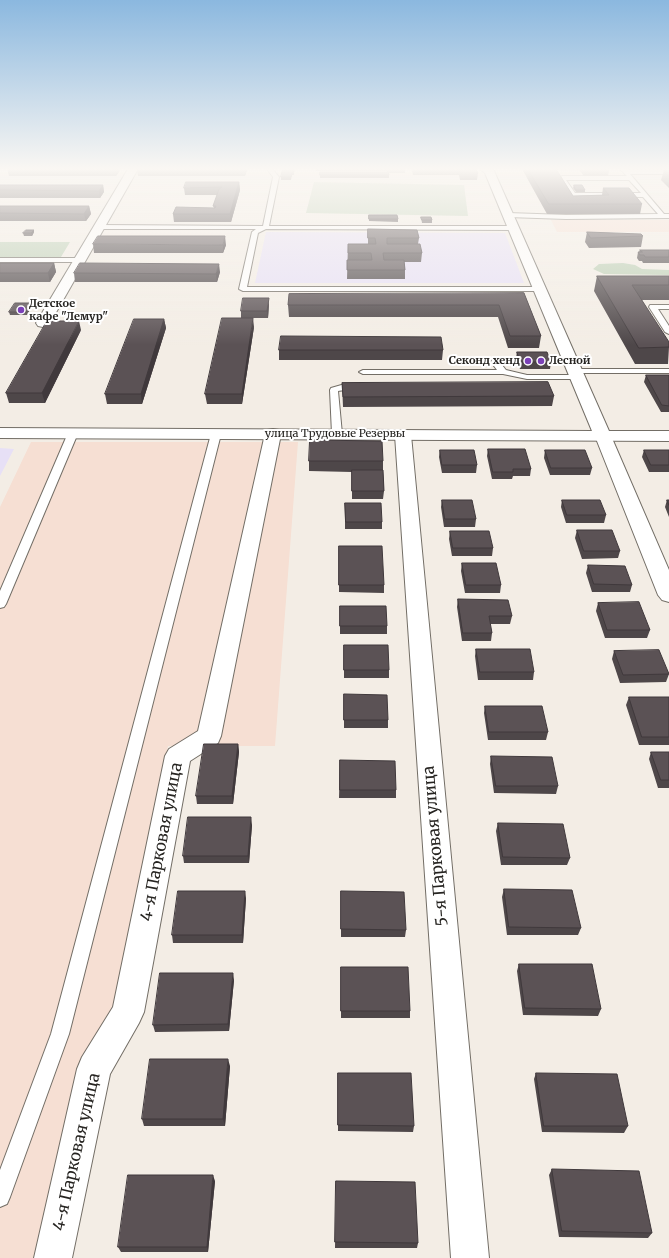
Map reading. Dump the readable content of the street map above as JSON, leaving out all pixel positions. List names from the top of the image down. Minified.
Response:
{"streets":{"street":["улица Трудовые Резервы","4-я Парковая улица","5-я Парковая улица"]},"crossings":[["улица Трудовые Резервы","4-я Парковая улица"],["улица Трудовые Резервы","5-я Парковая улица"]],"places":["Детское кафе \"Лемур\"","Секонд хенд","Лесной"]}
